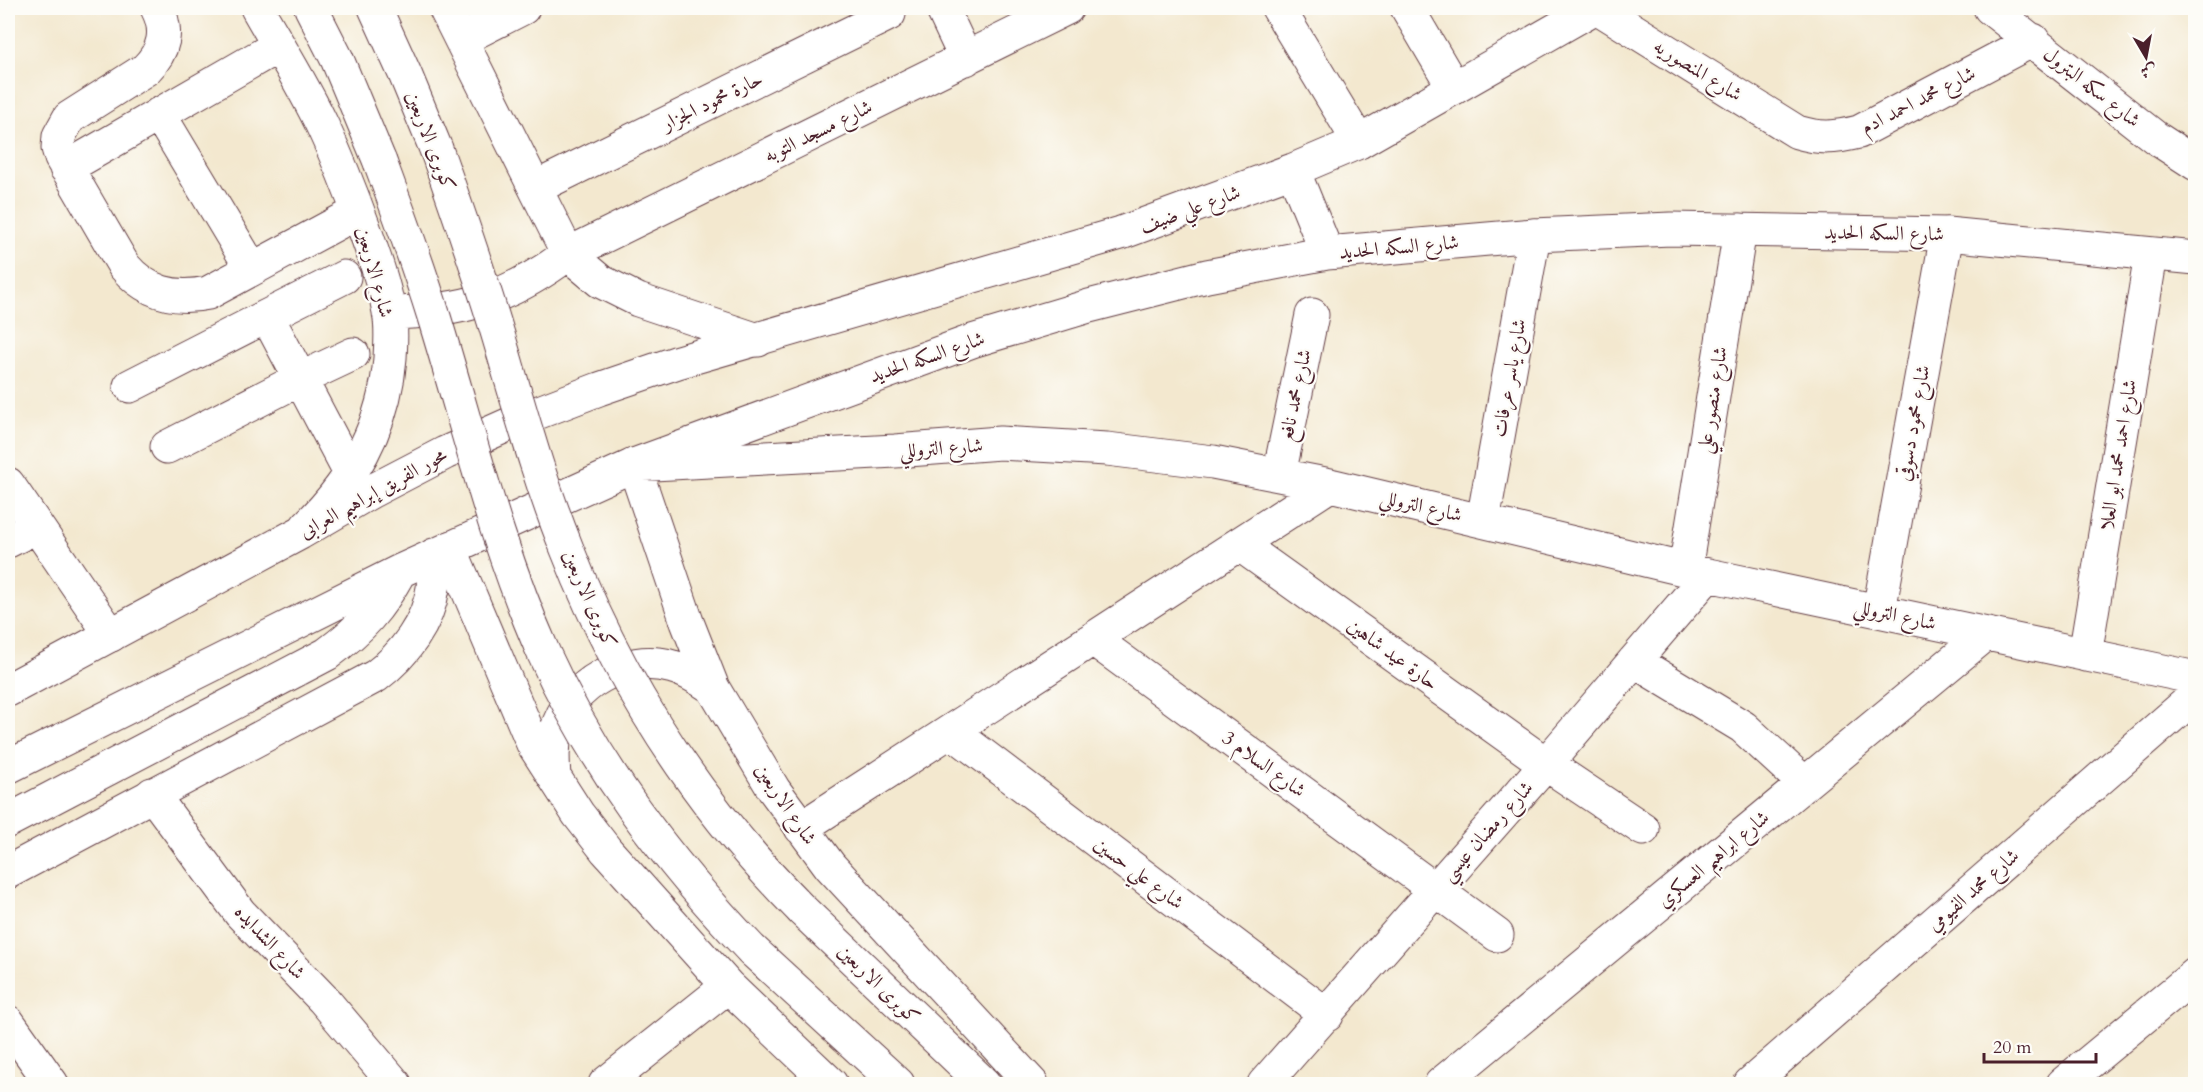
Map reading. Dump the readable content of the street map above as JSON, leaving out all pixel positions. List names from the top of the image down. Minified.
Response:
{"streets":{"street":["شارع المنصوريه","شارع سكه البترول","شارع محمد احمد ادم","حارة محمود الجزار","شارع مسجد التوبه","كوبرى الاربعين","شارع علي ضيف","شارع السكه الحديد","شارع الاربعين","شارع ياسر عرفات","شارع محمد نافع","شارع منصور علي","شارع محمود دسوقي","شارع التروللي","شارع احمد محمد ابو العلا","محور الفريق إبراهيم العرابى","حارة عيد شاهين","شارع السلام 3","شارع رمضان عيسي","شارع ابراهيم العسكري","شارع علي حسين","شارع محمد الفيومي","شارع الشدايده"]},"crossings":[["شارع المنصوريه","شارع محمد احمد ادم"],["شارع المنصوريه","شارع علي ضيف"],["شارع سكه البترول","شارع محمد احمد ادم"],["شارع مسجد التوبه","شارع الاربعين"],["شارع علي ضيف","محور الفريق إبراهيم العرابى"],["شارع السكه الحديد","شارع الاربعين"],["شارع السكه الحديد","شارع ياسر عرفات"],["شارع السكه الحديد","شارع منصور علي"],["شارع السكه الحديد","شارع محمود دسوقي"],["شارع السكه الحديد","شارع التروللي"],["شارع السكه الحديد","شارع احمد محمد ابو العلا"],["شارع الاربعين","شارع التروللي"],["شارع الاربعين","محور الفريق إبراهيم العرابى"],["شارع ياسر عرفات","شارع التروللي"],["شارع محمد نافع","شارع التروللي"],["شارع منصور علي","شارع التروللي"],["شارع منصور علي","شارع رمضان عيسي"],["شارع محمود دسوقي","شارع التروللي"],["شارع التروللي","شارع احمد محمد ابو العلا"],["شارع التروللي","شارع رمضان عيسي"],["شارع التروللي","شارع ابراهيم العسكري"],["حارة عيد شاهين","شارع رمضان عيسي"],["شارع السلام 3","شارع رمضان عيسي"],["شارع رمضان عيسي","شارع علي حسين"]],"scale_bar":"20 m","north":"bottom"}
